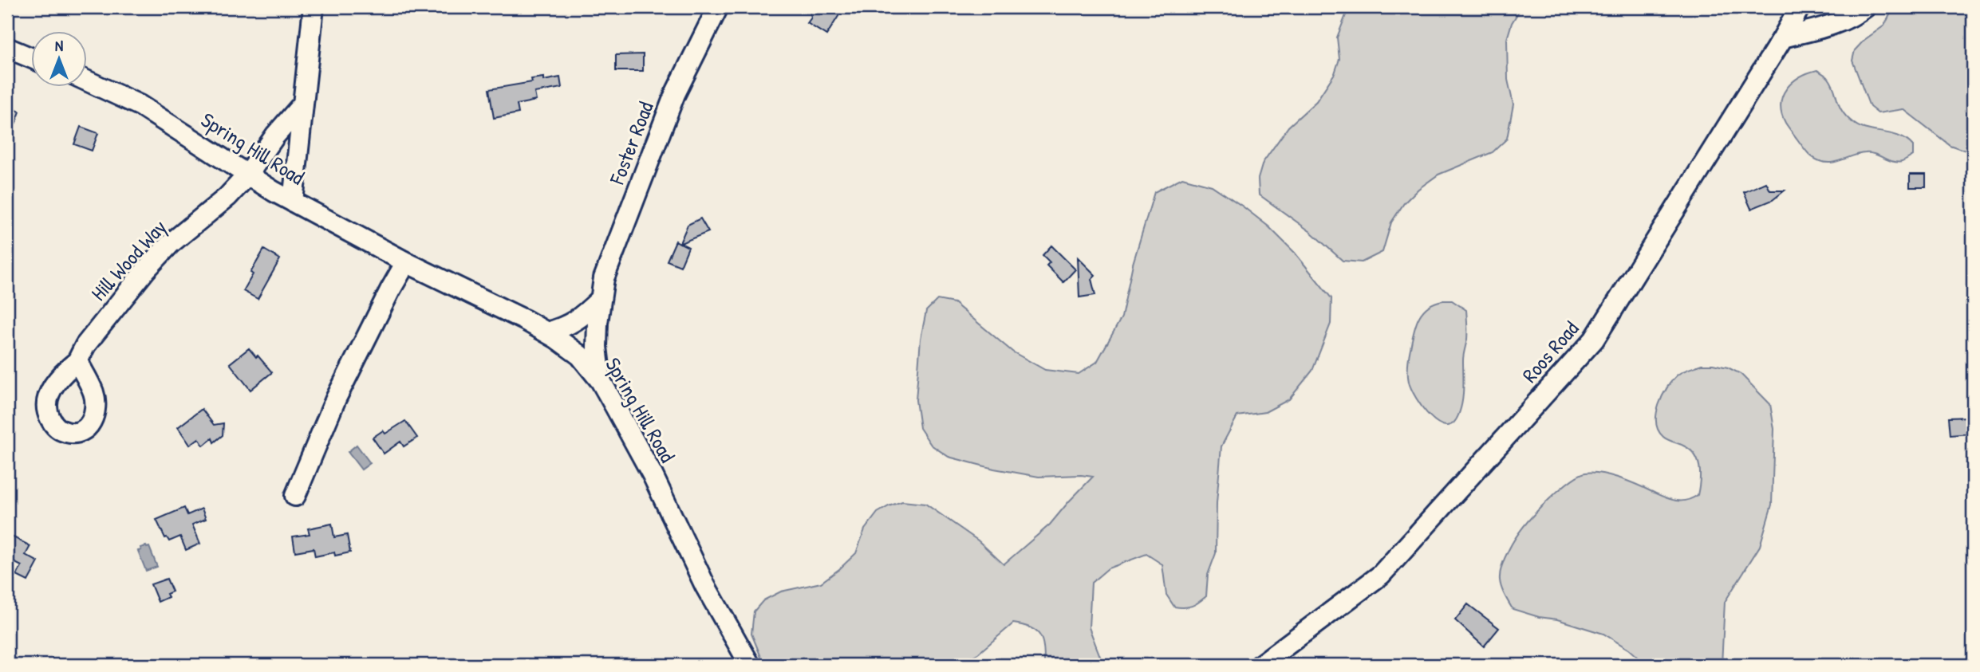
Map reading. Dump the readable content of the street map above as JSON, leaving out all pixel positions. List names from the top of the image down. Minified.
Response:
{"streets":{"street":["Foster Road","Spring Hill Road","Hill Wood Way","Roos Road"]},"crossings":[["Foster Road","Spring Hill Road"],["Spring Hill Road","Hill Wood Way"]],"north":"top"}
